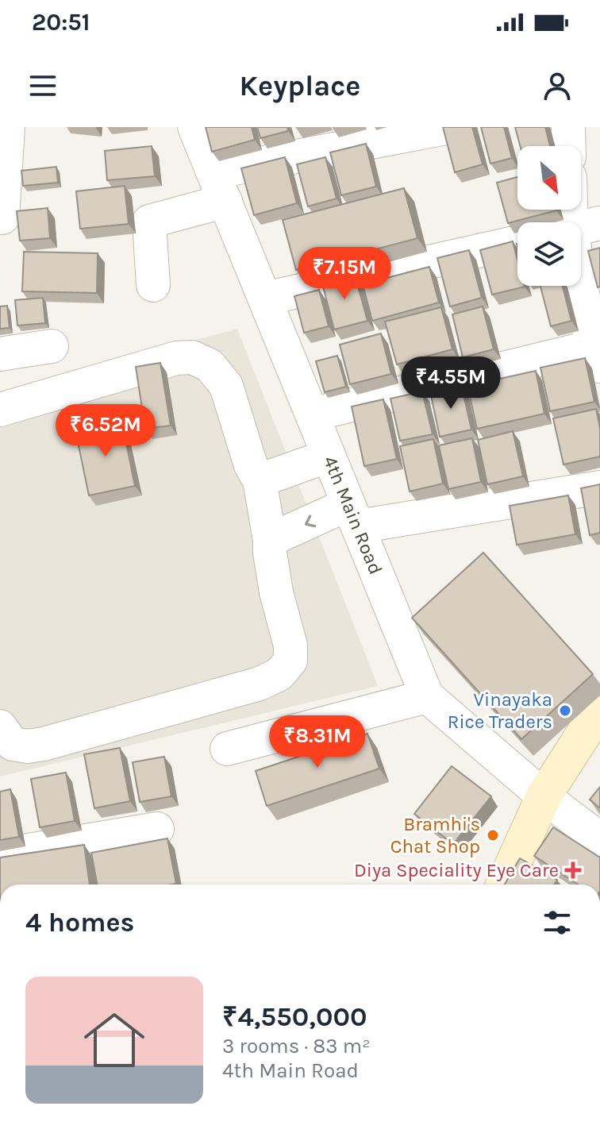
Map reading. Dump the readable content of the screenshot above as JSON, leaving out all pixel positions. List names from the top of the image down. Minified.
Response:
{"streets":{"street":["4th Main Road"]},"places":{"other":["Vinayaka Rice Traders","Bramhi's Chat Shop"],"health":["Diya Speciality Eye Care"]},"north":"bottom right","page":{"status":"20:51","header":"Keyplace","price":["₹7.15M","₹4.55M","₹6.52M","₹8.31M"],"heading":"4 homes","list":[{"name":"₹4,550,000","note":"3 rooms · 83 m² · 4th Main Road"}]}}
